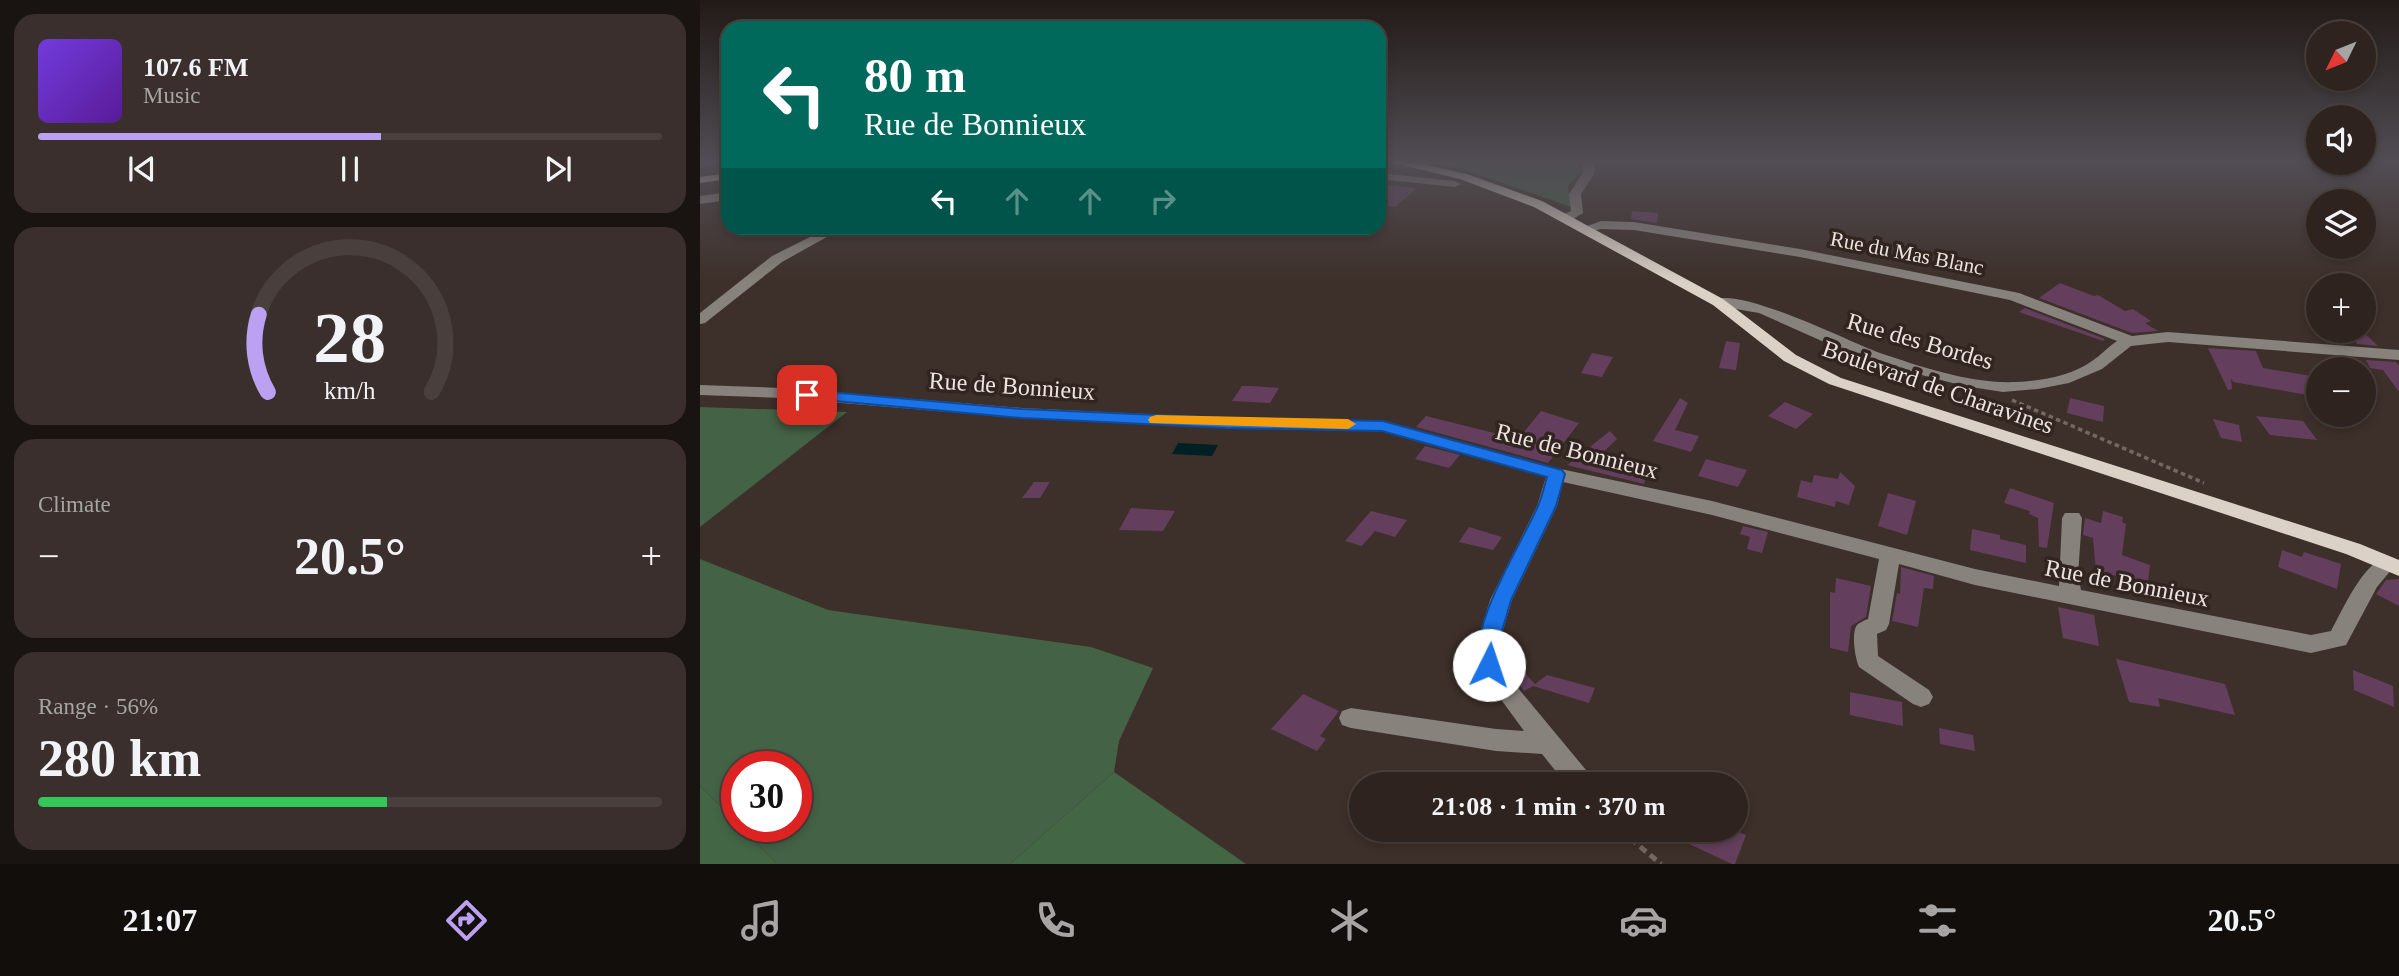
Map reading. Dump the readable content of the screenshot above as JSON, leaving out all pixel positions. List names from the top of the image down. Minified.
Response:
{"streets":{"main road":["Boulevard de Charavines"],"street":["Rue du Mas Blanc","Rue des Bordes","Rue de Bonnieux"]},"crossings":[["Rue du Mas Blanc","Rue des Bordes"],["Rue du Mas Blanc","Boulevard de Charavines"],["Rue des Bordes","Boulevard de Charavines"],["Rue de Bonnieux","Boulevard de Charavines"]],"north":"bottom left","page":{"map_buttons":["+","−"],"turn":["80 m","Rue de Bonnieux"],"song":["107.6 FM","Music"],"tile":["Climate",["Range · 56%","280 km"]],"heat":["−","20.5°","+"],"limit":"30","trip":"21:08 · 1 min · 370 m","tabs":["21:07","20.5°"],"gauge":["28","km/h"]}}
